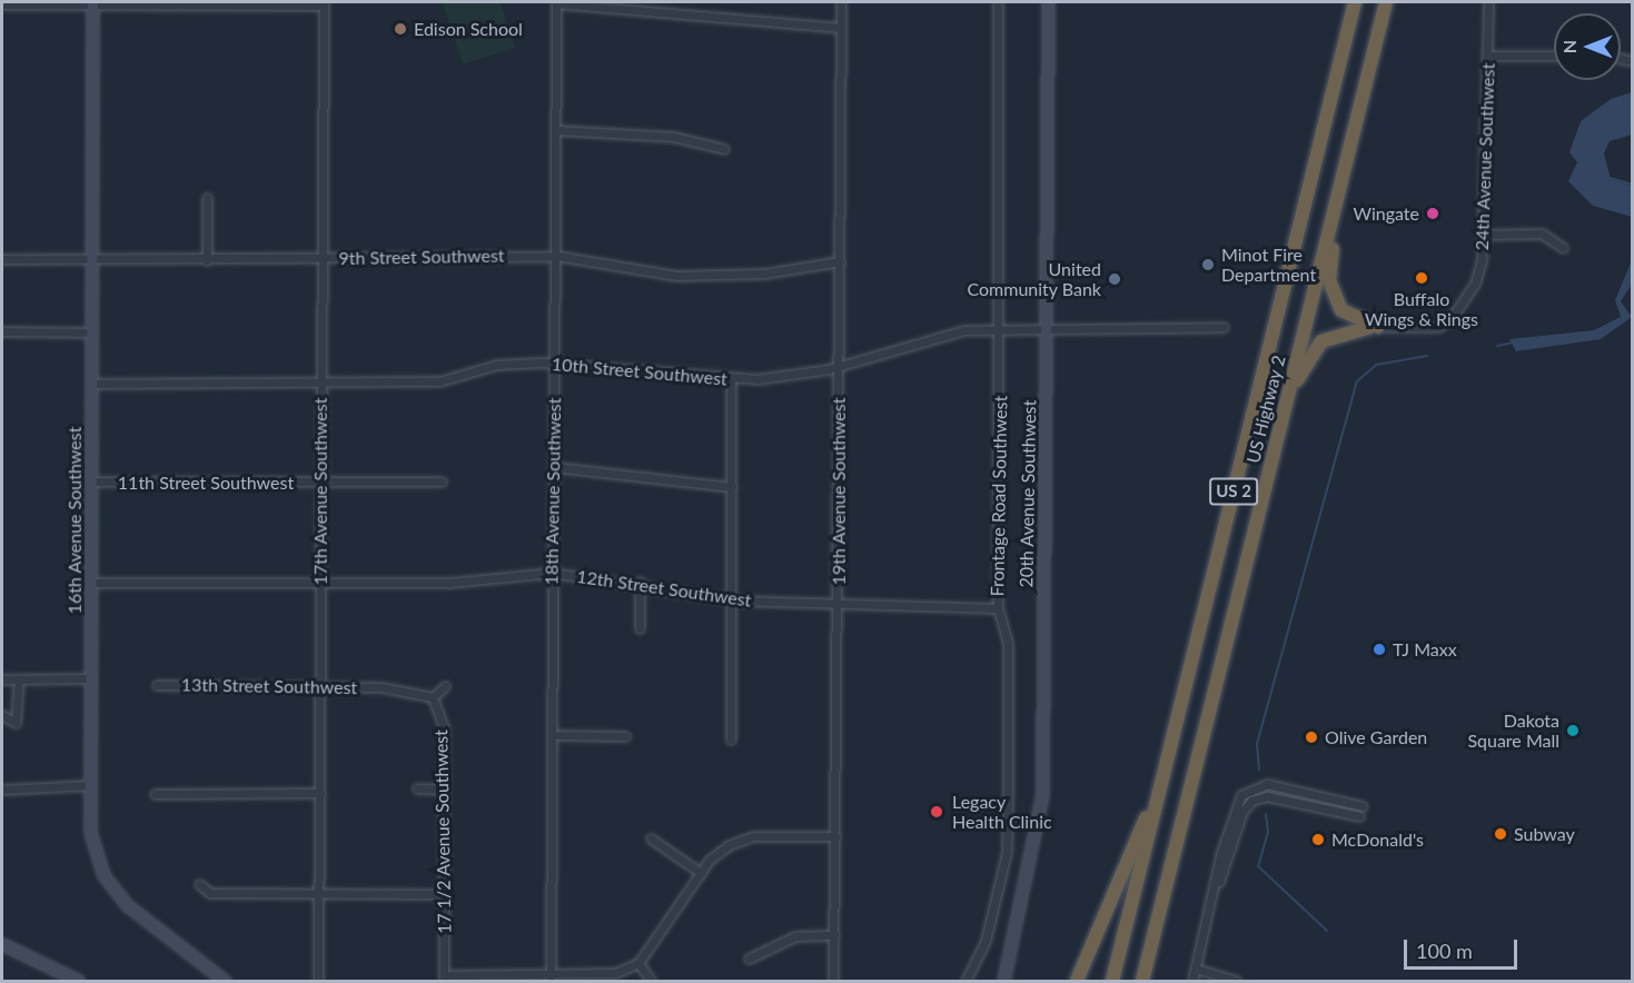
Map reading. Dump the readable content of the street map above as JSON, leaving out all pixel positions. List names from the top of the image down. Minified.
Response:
{"streets":{"highway":["US Highway 2","US 2"],"street":["24th Avenue Southwest","9th Street Southwest","10th Street Southwest","11th Street Southwest","17th Avenue Southwest","18th Avenue Southwest","19th Avenue Southwest","20th Avenue Southwest","Frontage Road Southwest","16th Avenue Southwest","12th Street Southwest","13th Street Southwest","17 1/2 Avenue Southwest"]},"crossings":[["9th Street Southwest","17th Avenue Southwest"],["9th Street Southwest","18th Avenue Southwest"],["9th Street Southwest","19th Avenue Southwest"],["9th Street Southwest","16th Avenue Southwest"],["10th Street Southwest","17th Avenue Southwest"],["10th Street Southwest","18th Avenue Southwest"],["10th Street Southwest","19th Avenue Southwest"],["10th Street Southwest","20th Avenue Southwest"],["10th Street Southwest","Frontage Road Southwest"],["10th Street Southwest","16th Avenue Southwest"],["11th Street Southwest","17th Avenue Southwest"],["11th Street Southwest","16th Avenue Southwest"],["17th Avenue Southwest","12th Street Southwest"],["17th Avenue Southwest","13th Street Southwest"],["18th Avenue Southwest","12th Street Southwest"],["19th Avenue Southwest","12th Street Southwest"],["Frontage Road Southwest","12th Street Southwest"],["16th Avenue Southwest","12th Street Southwest"],["13th Street Southwest","17 1/2 Avenue Southwest"]],"places":["Edison School","Wingate","Minot Fire Department","Buffalo Wings & Rings","United Community Bank","TJ Maxx","Dakota Square Mall","Olive Garden","Legacy Health Clinic","Subway","McDonald's"],"scale_bar":"100 m","north":"left"}
